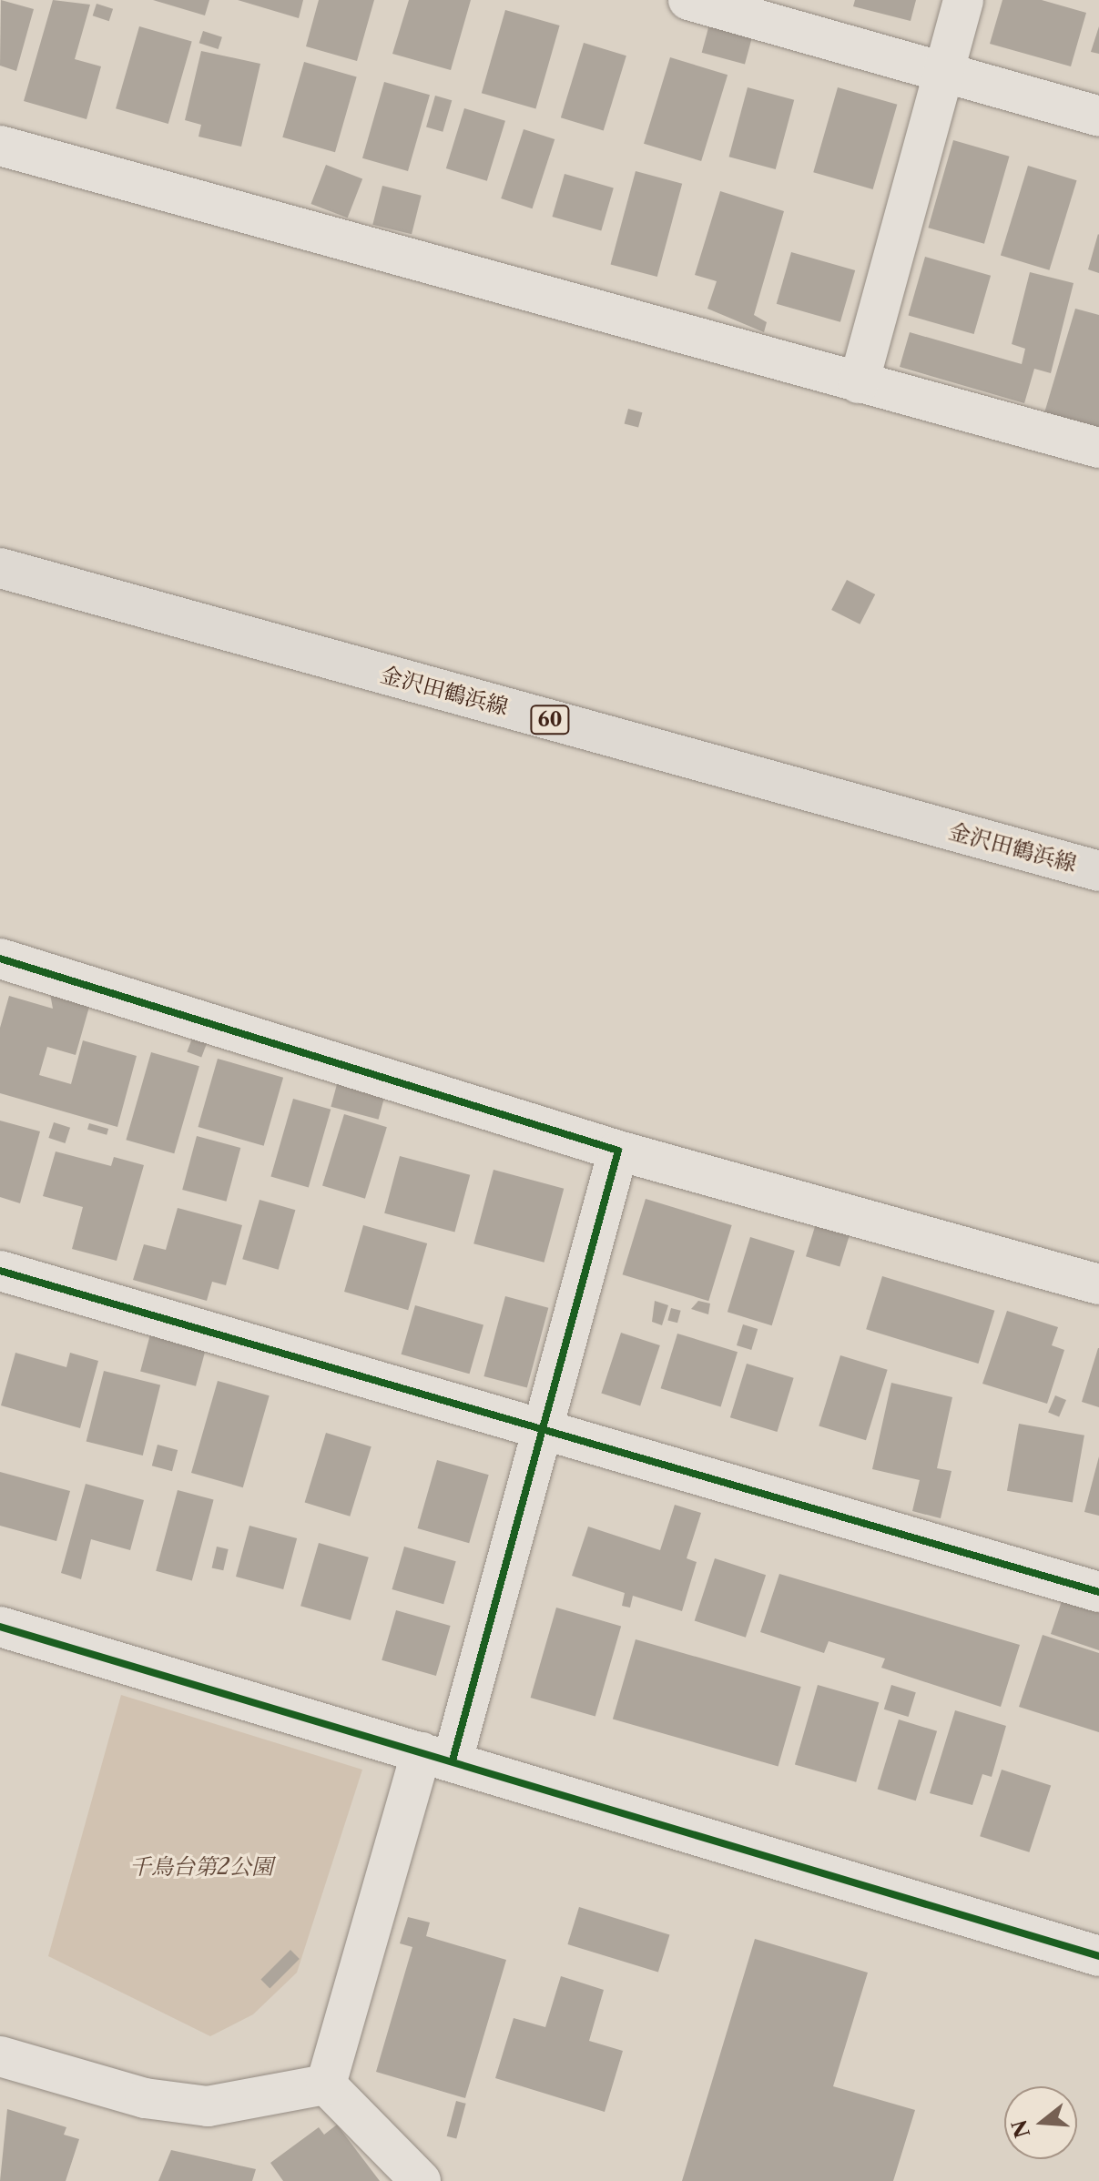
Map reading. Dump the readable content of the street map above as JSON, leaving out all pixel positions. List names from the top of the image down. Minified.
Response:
{"streets":{"main road":["金沢田鶴浜線","60"]},"parks":["千鳥台第2公園"],"north":"left"}
